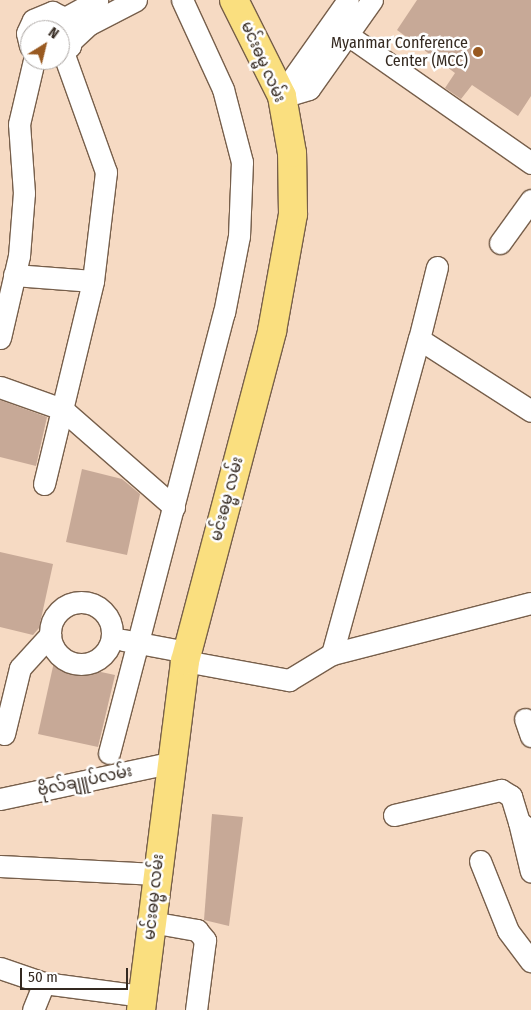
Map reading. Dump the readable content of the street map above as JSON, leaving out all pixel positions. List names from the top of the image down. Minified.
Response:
{"streets":{"main road":["မင်းဓမ္မ လမ်း"],"street":["ဗိုလ်ချူပ်လမ်း"]},"crossings":[["မင်းဓမ္မ လမ်း","ဗိုလ်ချူပ်လမ်း"]],"places":["Myanmar Conference Center (MCC)"],"scale_bar":"50 m","north":"top right"}
